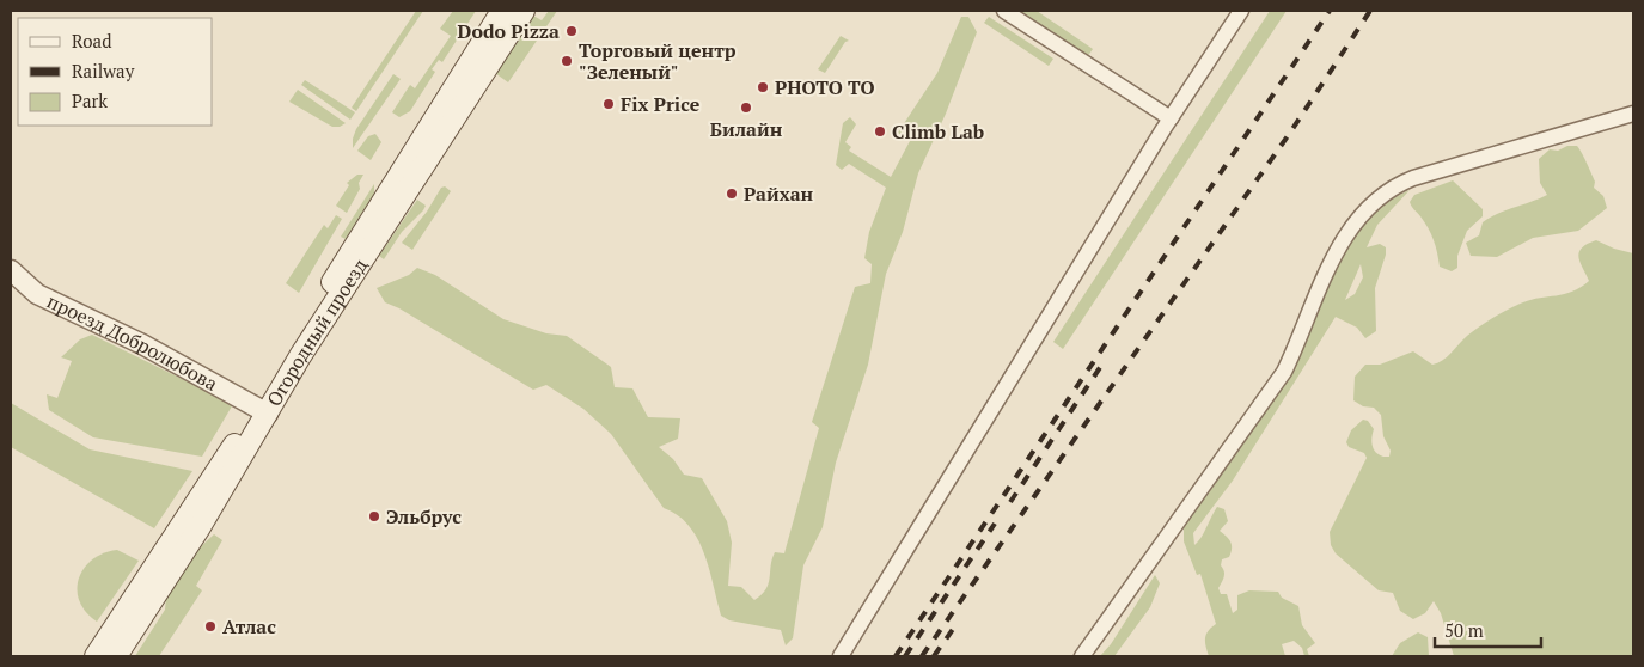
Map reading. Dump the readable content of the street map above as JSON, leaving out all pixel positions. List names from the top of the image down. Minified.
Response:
{"streets":{"main road":["Огородный проезд"],"street":["проезд Добролюбова"]},"crossings":[["Огородный проезд","проезд Добролюбова"]],"places":["Dodo Pizza","Торговый центр \"Зеленый\"","PHOTO TO","Fix Price","Билайн","Climb Lab","Райхан","Эльбрус","Атлас"],"legend":["Road","Railway","Park"],"scale_bar":"50 m"}
